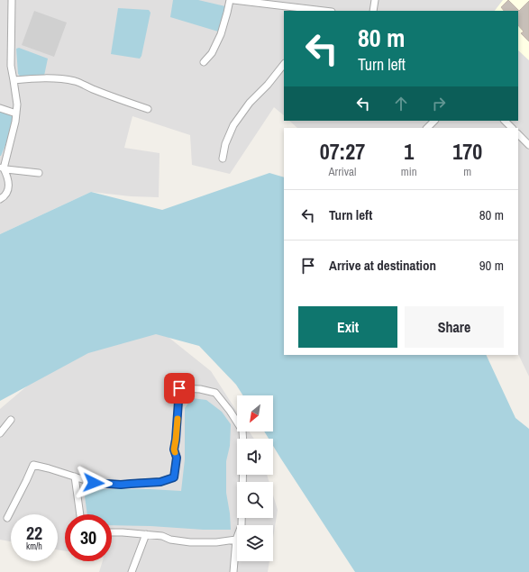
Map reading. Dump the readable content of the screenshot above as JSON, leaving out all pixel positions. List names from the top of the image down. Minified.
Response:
{"north":"bottom left","page":{"turn":["80 m","Turn left"],"eta":["07:27","Arrival","1","min","170","m"],"list":[{"name":"Turn left","value":"80 m"},{"name":"Arrive at destination","value":"90 m"}],"buttons":["Exit","Share"],"speed":"22 km/h","limit":"30"}}
